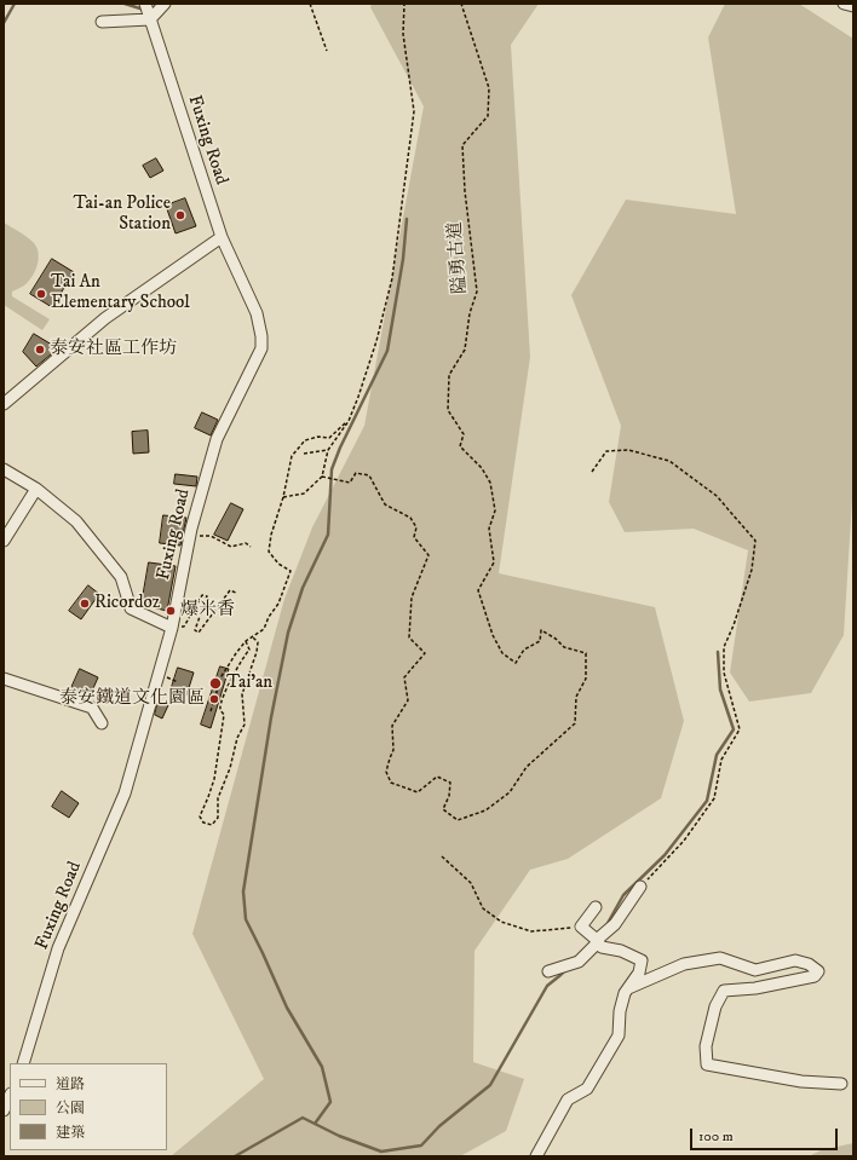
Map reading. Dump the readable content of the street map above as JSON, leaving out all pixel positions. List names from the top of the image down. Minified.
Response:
{"streets":{"street":["Fuxing Road"],"path":["隘勇古道"]},"places":["Tai-an Police Station","Tai An Elementary School","泰安社區工作坊","Ricordoz","爆米香","Tai'an","泰安鐵道文化園區"],"legend":["道路","公園","建築"],"scale_bar":"100 m"}
